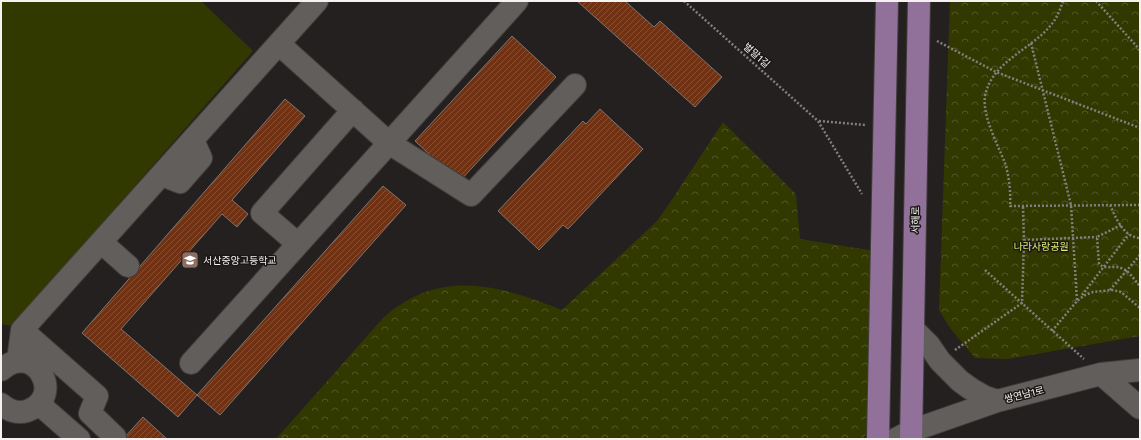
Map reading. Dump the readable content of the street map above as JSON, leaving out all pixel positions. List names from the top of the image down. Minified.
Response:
{"streets":{"main road":["서해로"],"street":["쌍연남1로"],"path":["벌말1길"]},"crossings":[["서해로","쌍연남1로"]],"parks":["나라사랑공원"],"places":{"school or university":["서산중앙고등학교"]}}
